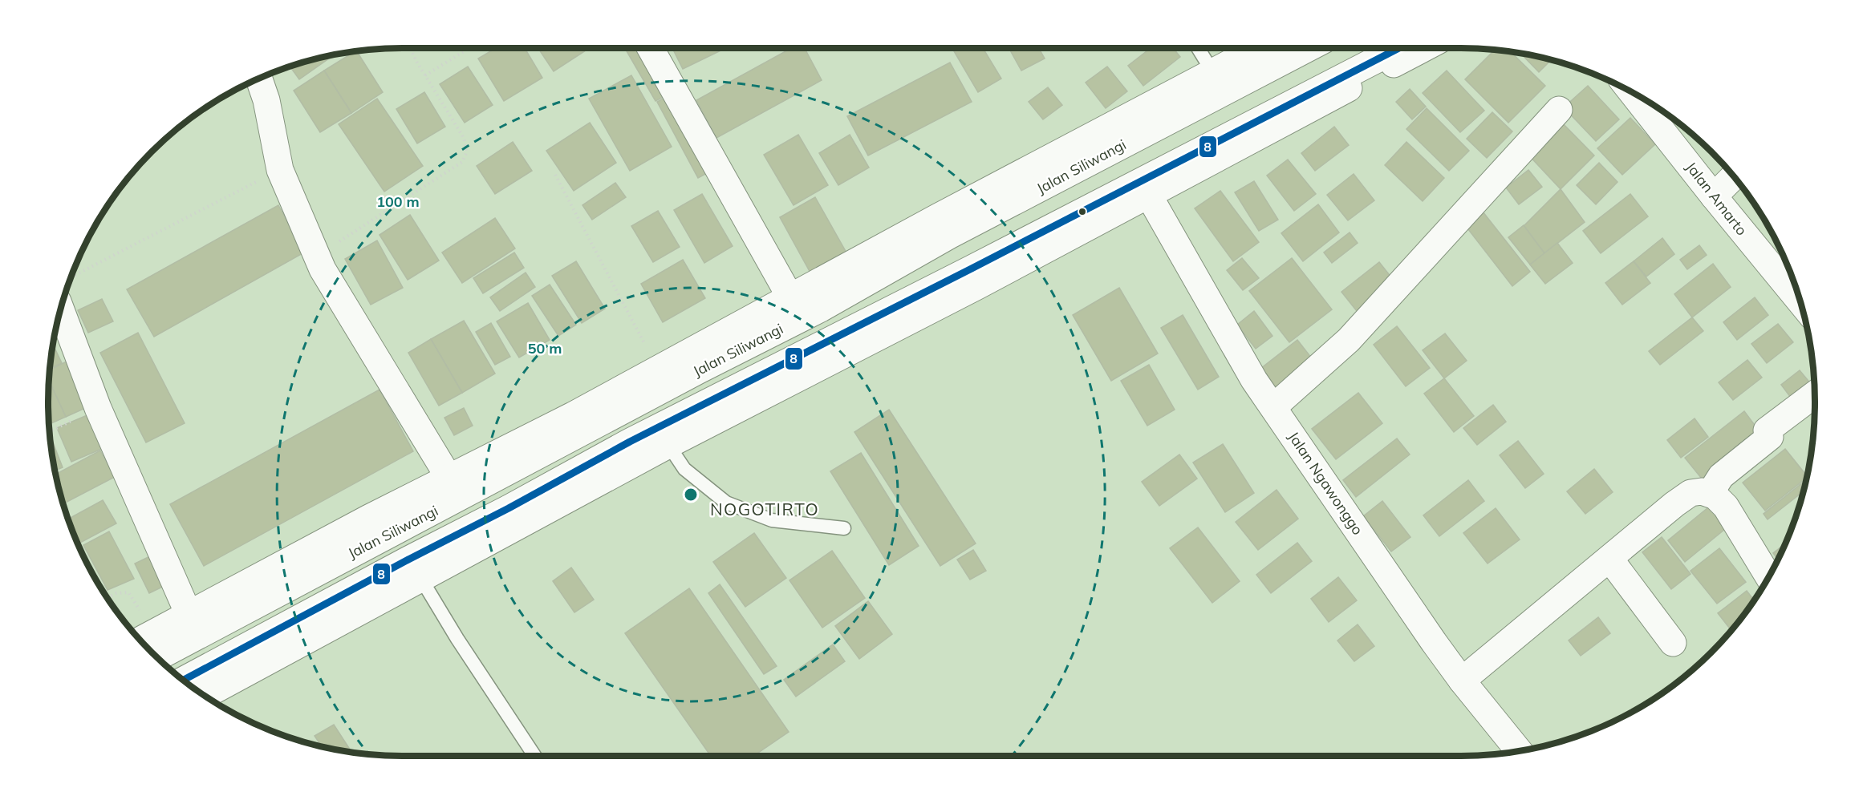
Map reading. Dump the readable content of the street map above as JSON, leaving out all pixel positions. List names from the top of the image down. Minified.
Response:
{"streets":{"main road":["Jalan Siliwangi","Jalan Amarto","Jalan Ngawonggo"]},"districts":["NOGOTIRTO"],"lines":["transit line 8"],"rings":["100 m","50 m"]}
